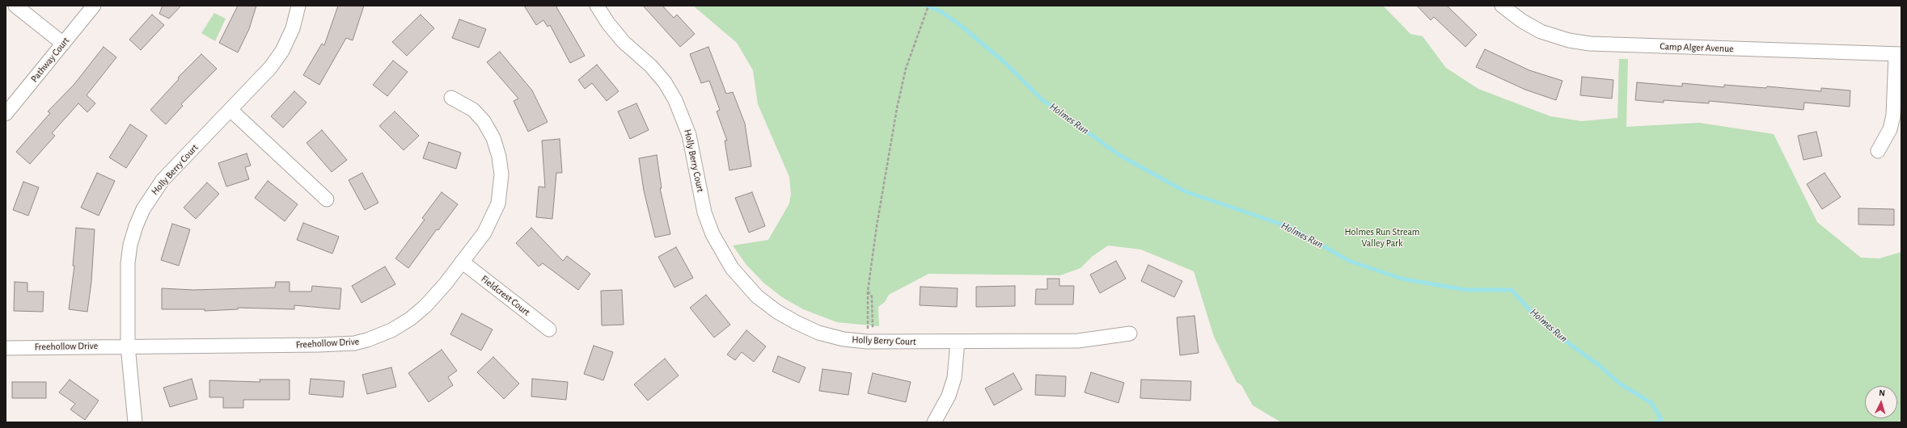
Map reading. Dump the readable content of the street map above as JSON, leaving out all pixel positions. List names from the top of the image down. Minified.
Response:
{"streets":{"street":["Camp Alger Avenue","Pathway Court","Holly Berry Court","Fieldcrest Court","Freehollow Drive"]},"crossings":[["Holly Berry Court","Freehollow Drive"],["Fieldcrest Court","Freehollow Drive"]],"water":["Holmes Run"],"parks":["Holmes Run Stream Valley Park"],"north":"top"}
